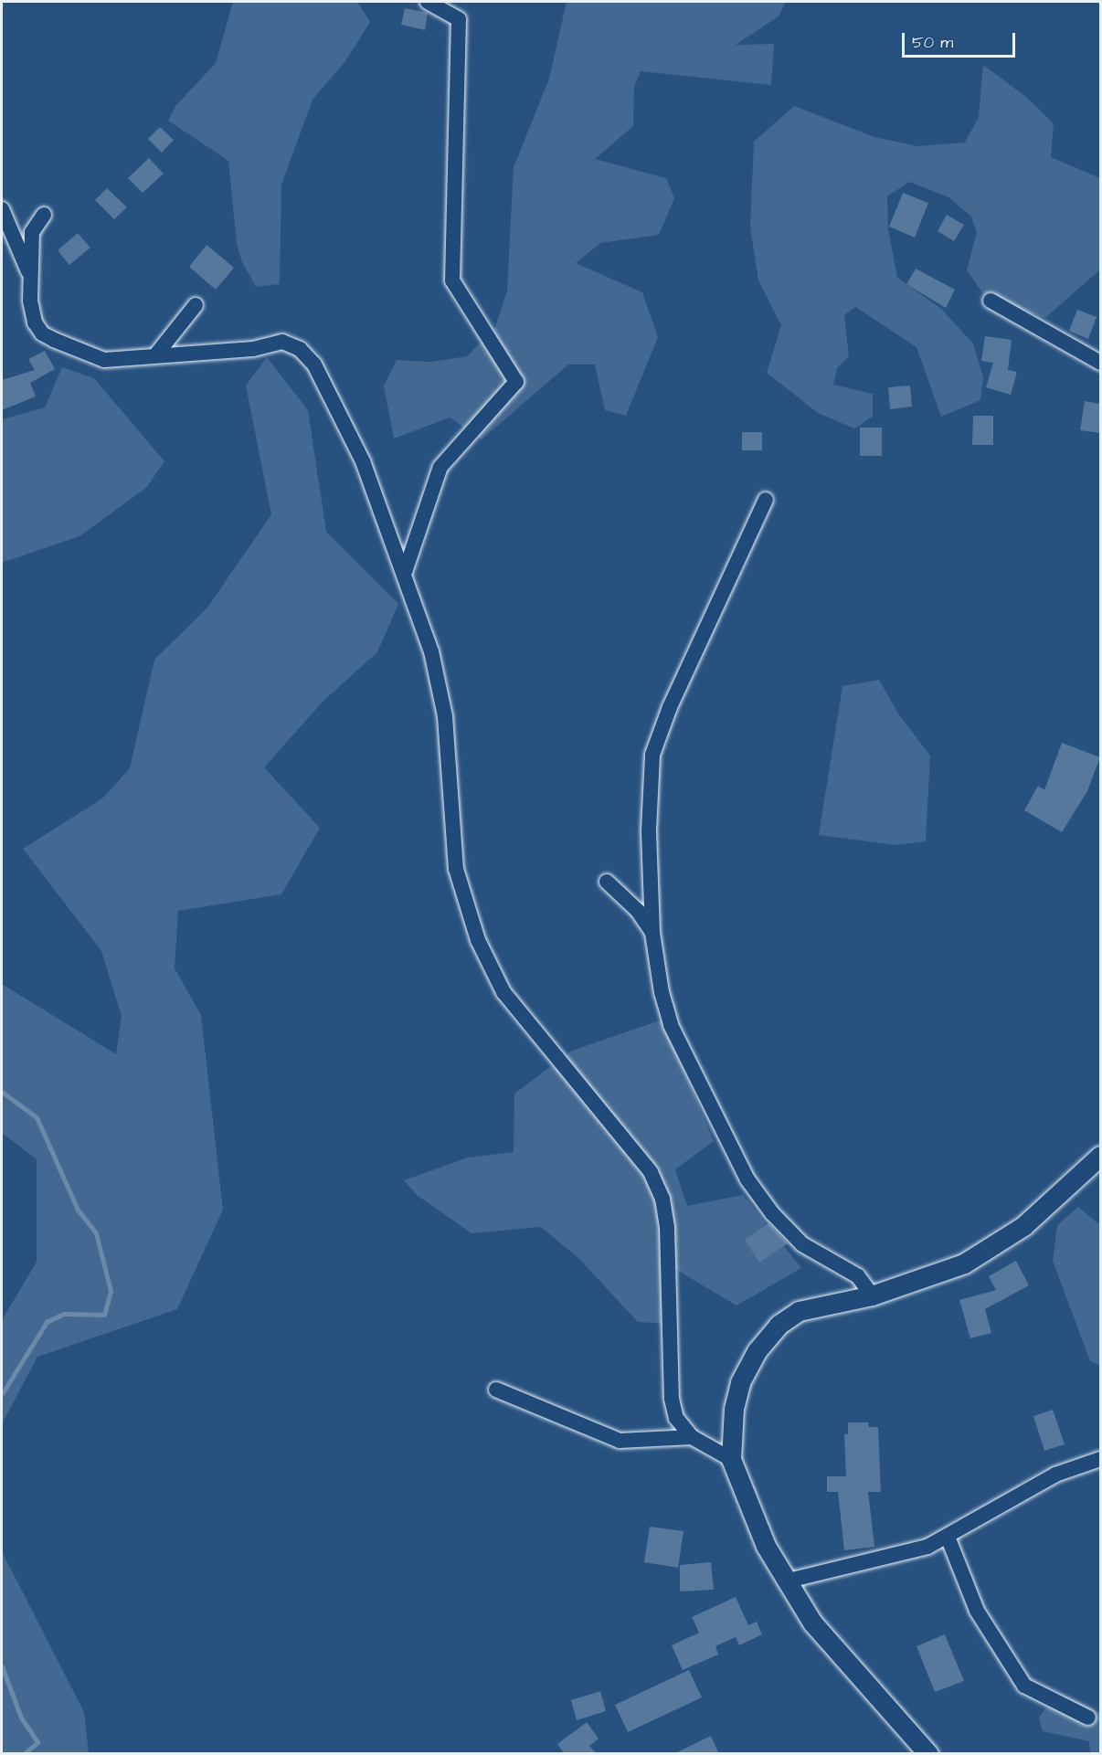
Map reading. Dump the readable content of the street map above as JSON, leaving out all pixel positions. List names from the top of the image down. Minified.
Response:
{"scale_bar":"50 m"}
